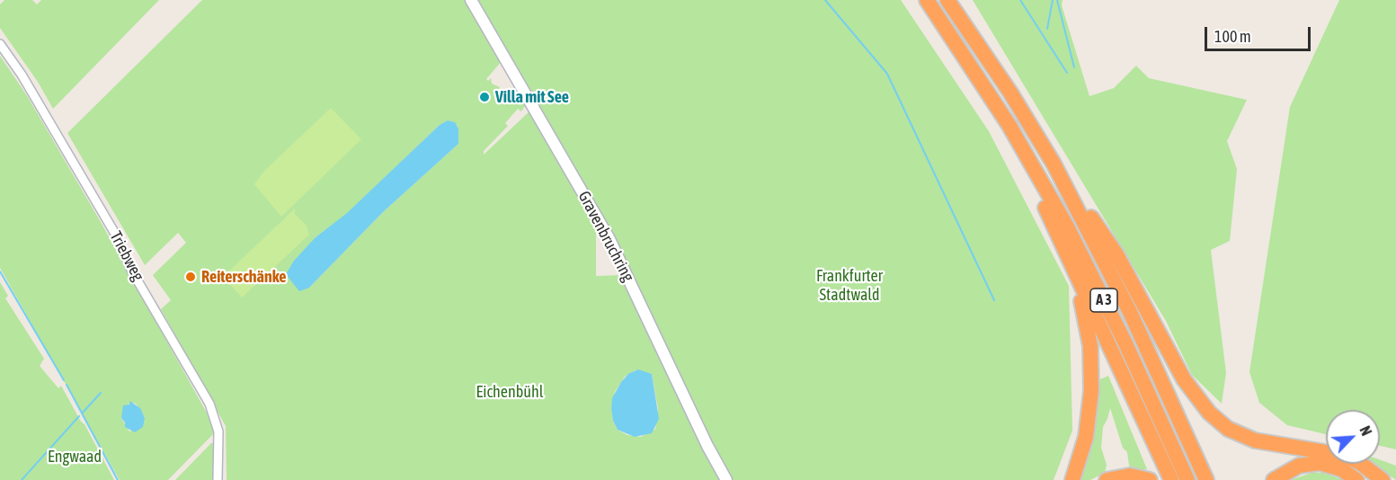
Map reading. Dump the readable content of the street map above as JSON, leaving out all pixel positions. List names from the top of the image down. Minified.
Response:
{"streets":{"highway":["A 3"],"street":["Gravenbruchring","Triebweg"]},"parks":["Frankfurter Stadtwald","Eichenbühl","Engwaad"],"places":["Villa mit See","Reiterschänke"],"scale_bar":"100 m","north":"top right"}
